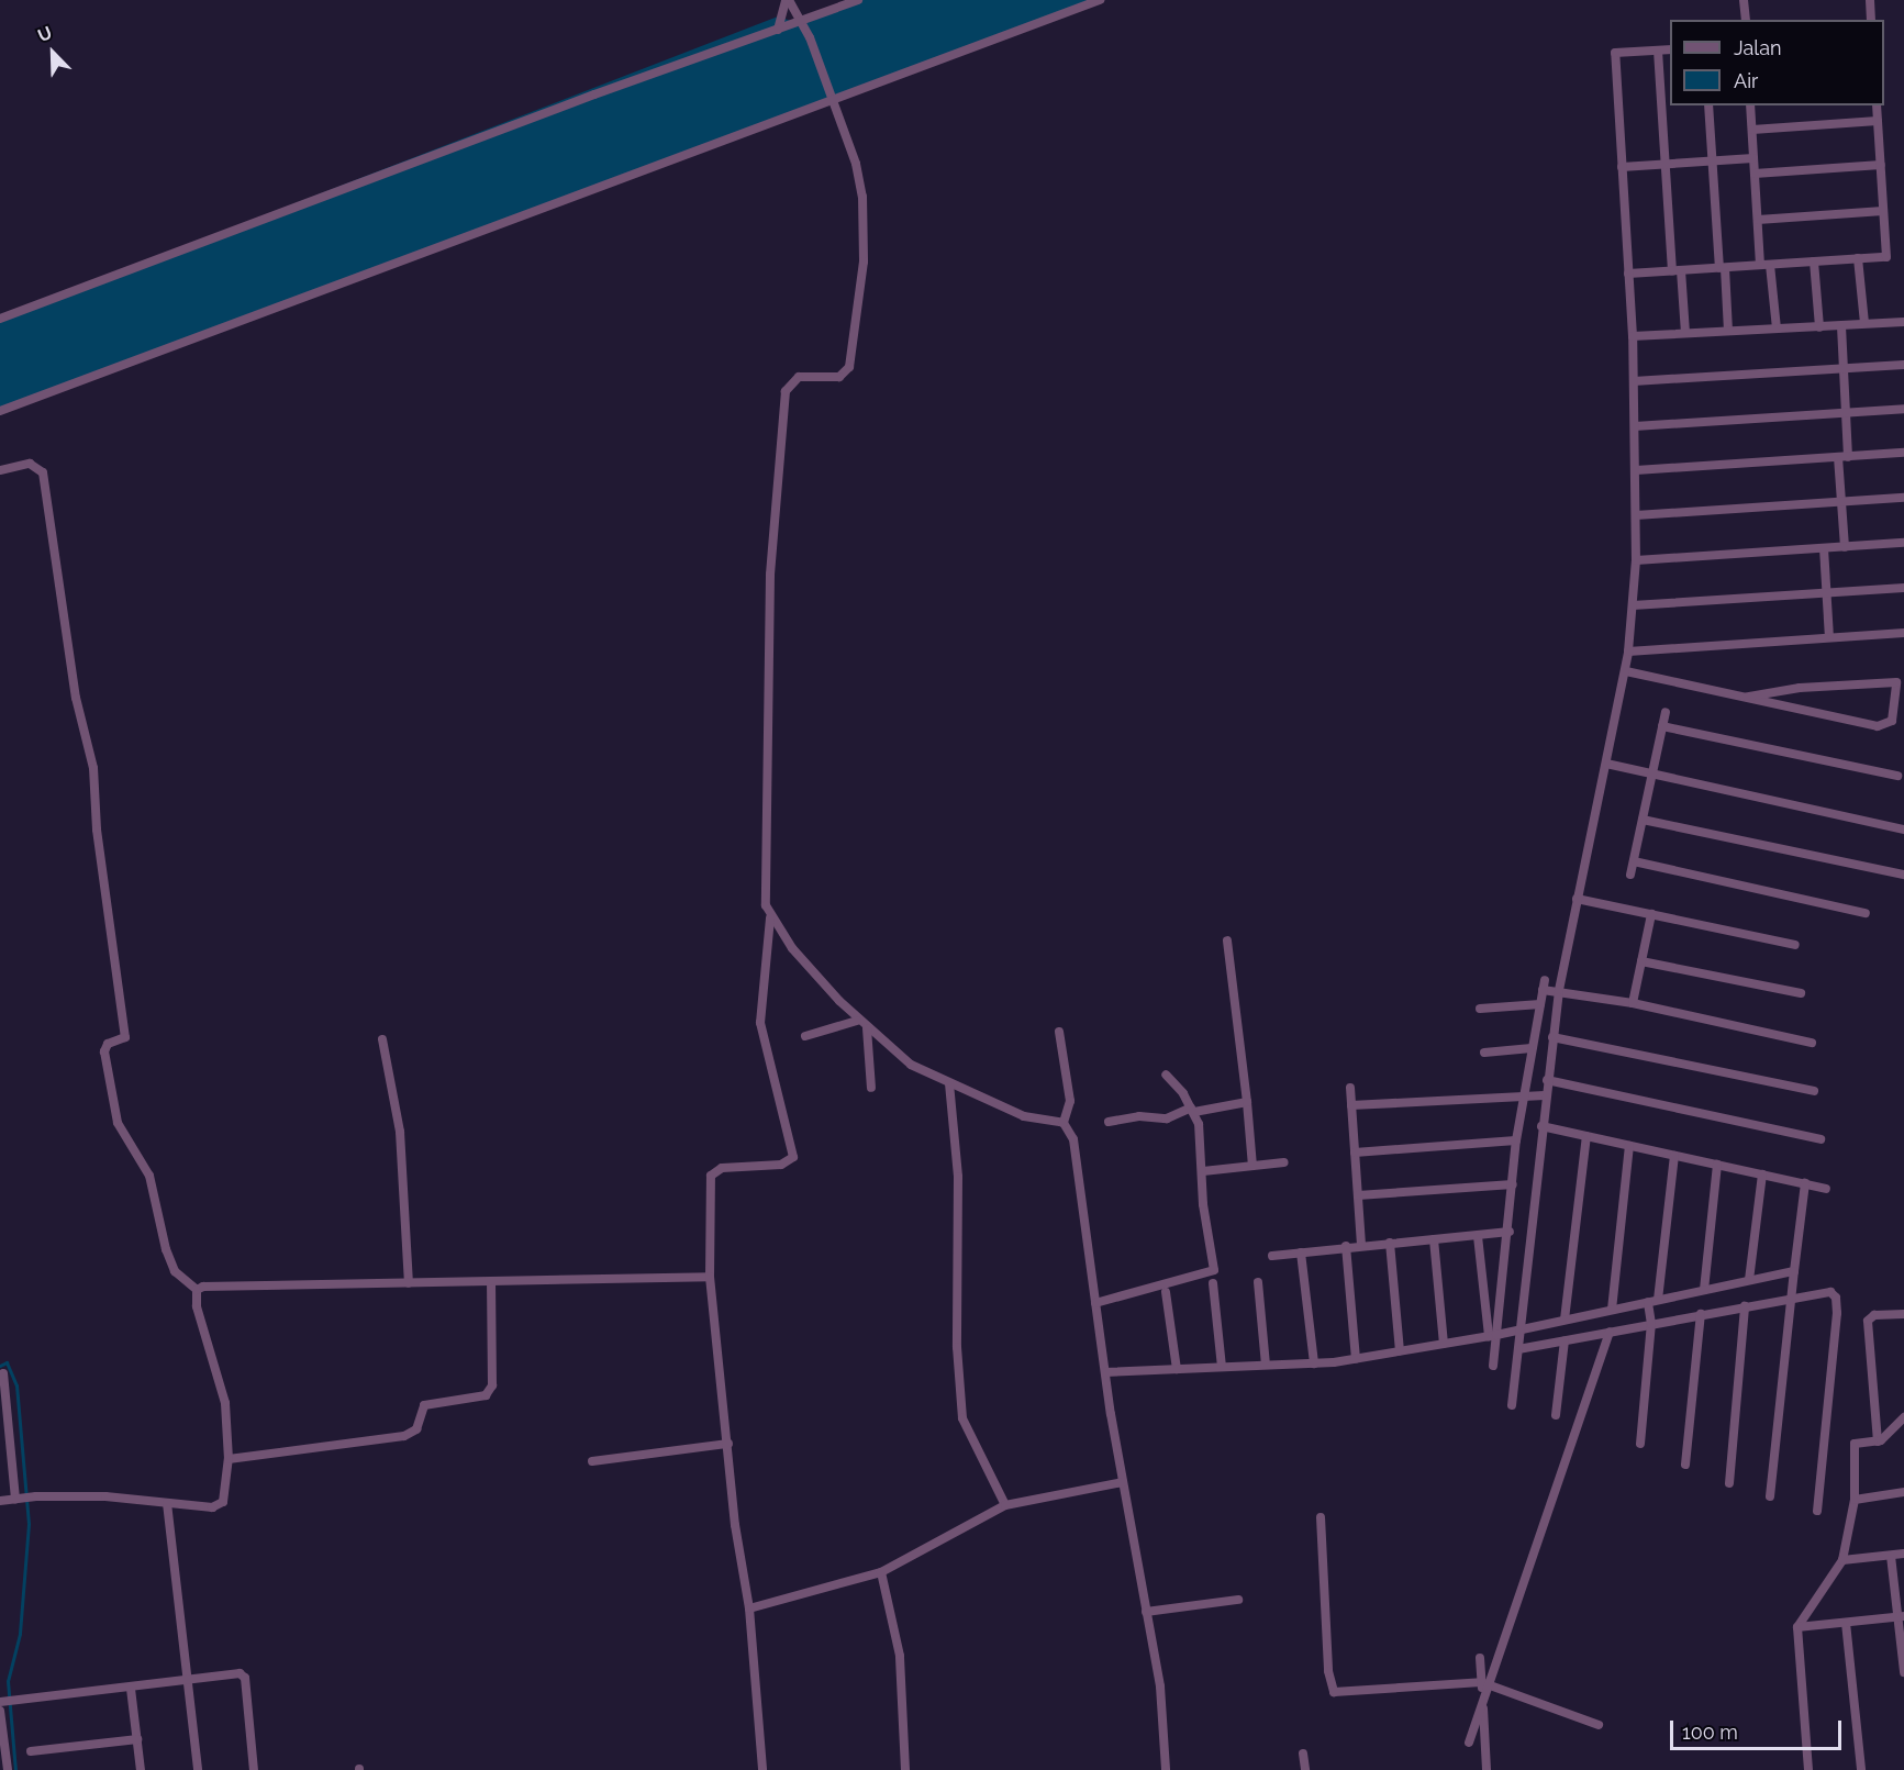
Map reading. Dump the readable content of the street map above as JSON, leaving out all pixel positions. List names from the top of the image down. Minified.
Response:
{"legend":["Jalan","Air"],"scale_bar":"100 m","north":"top left"}
